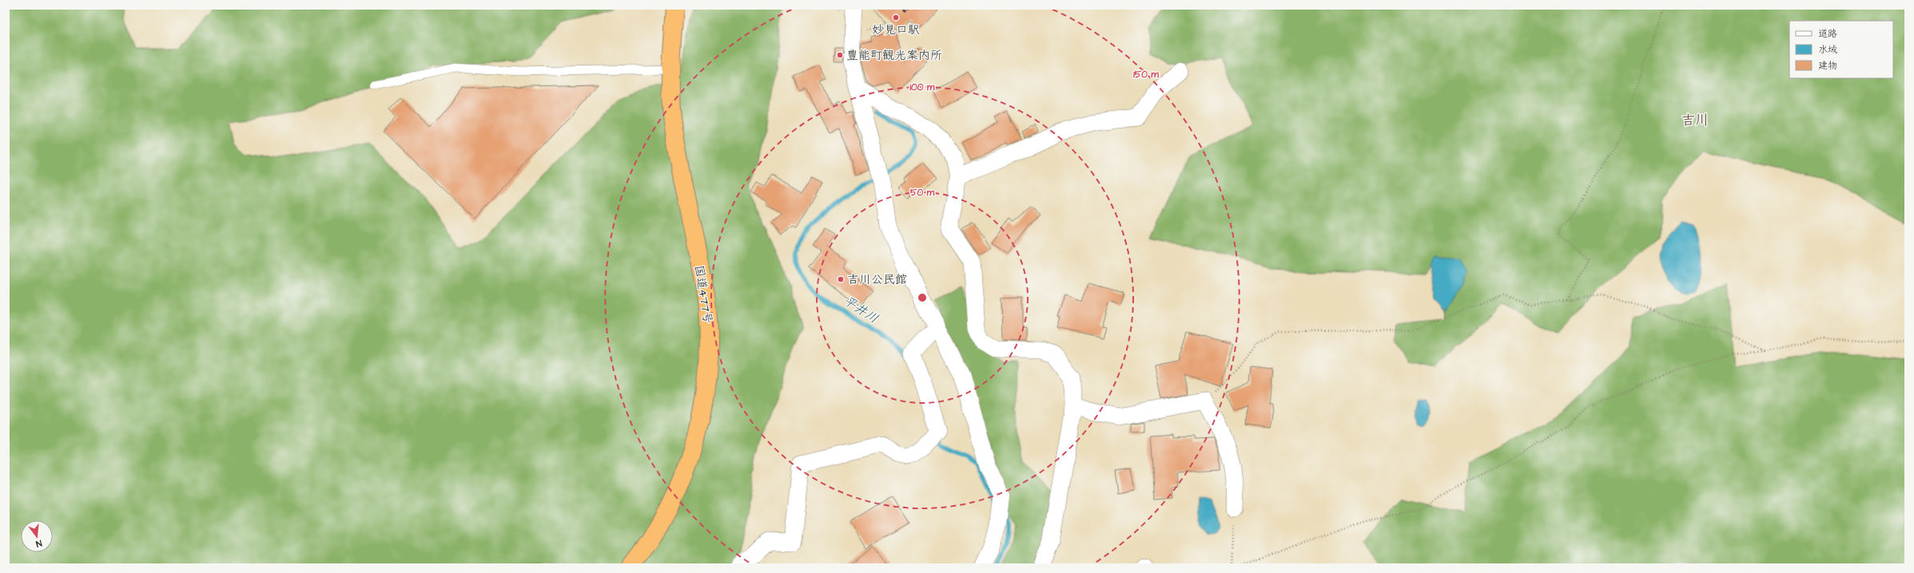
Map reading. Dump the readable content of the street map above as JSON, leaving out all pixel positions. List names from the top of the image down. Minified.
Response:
{"streets":{"highway":["国道477号"]},"districts":["吉川"],"water":["平井川"],"places":["妙見口駅","豊能町観光案内所","吉川公民館"],"legend":["道路","水域","建物"],"north":"bottom","rings":["150 m","100 m","50 m"]}
